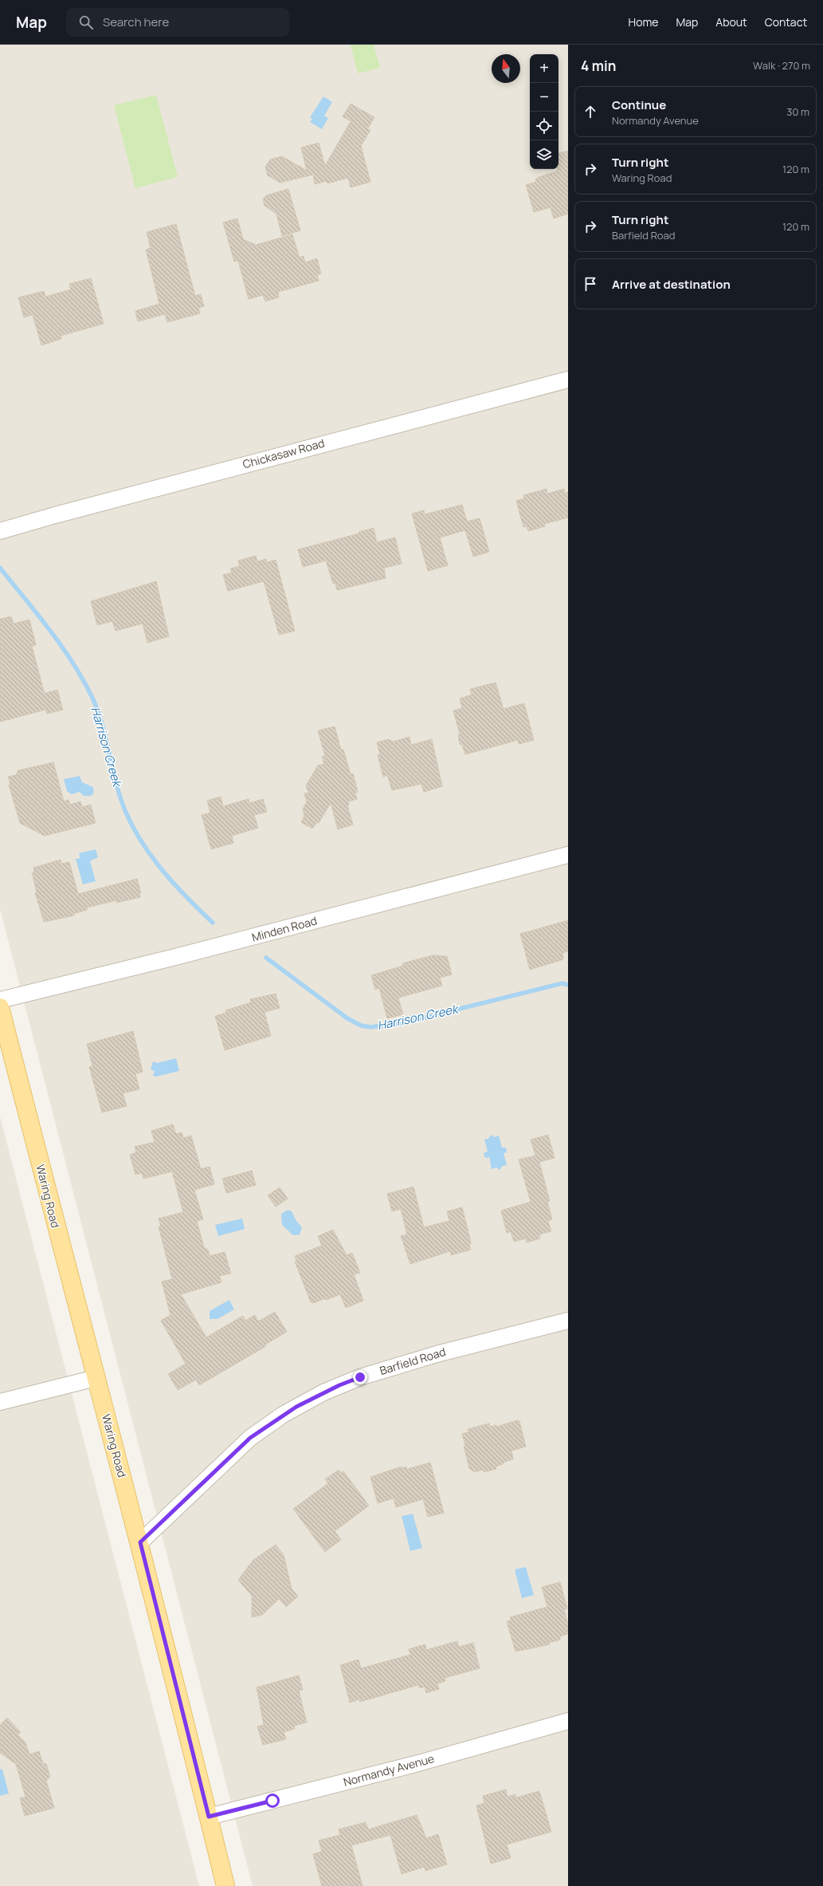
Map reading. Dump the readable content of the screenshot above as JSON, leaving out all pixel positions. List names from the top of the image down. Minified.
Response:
{"streets":{"main road":["Waring Road"],"street":["Chickasaw Road","Minden Road","Barfield Road","Normandy Avenue"]},"crossings":[["Waring Road","Barfield Road"],["Waring Road","Normandy Avenue"]],"water":["Harrison Creek"],"north":"top","page":{"header":"Map","search":"Search here","nav":["Home","Map","About","Contact"],"heading":["4 min","Walk · 270 m"],"map_buttons":["+","−"],"list":[["Continue","Normandy Avenue","30 m"],["Turn right","Waring Road","120 m"],["Turn right","Barfield Road","120 m"],"Arrive at destination"]}}
